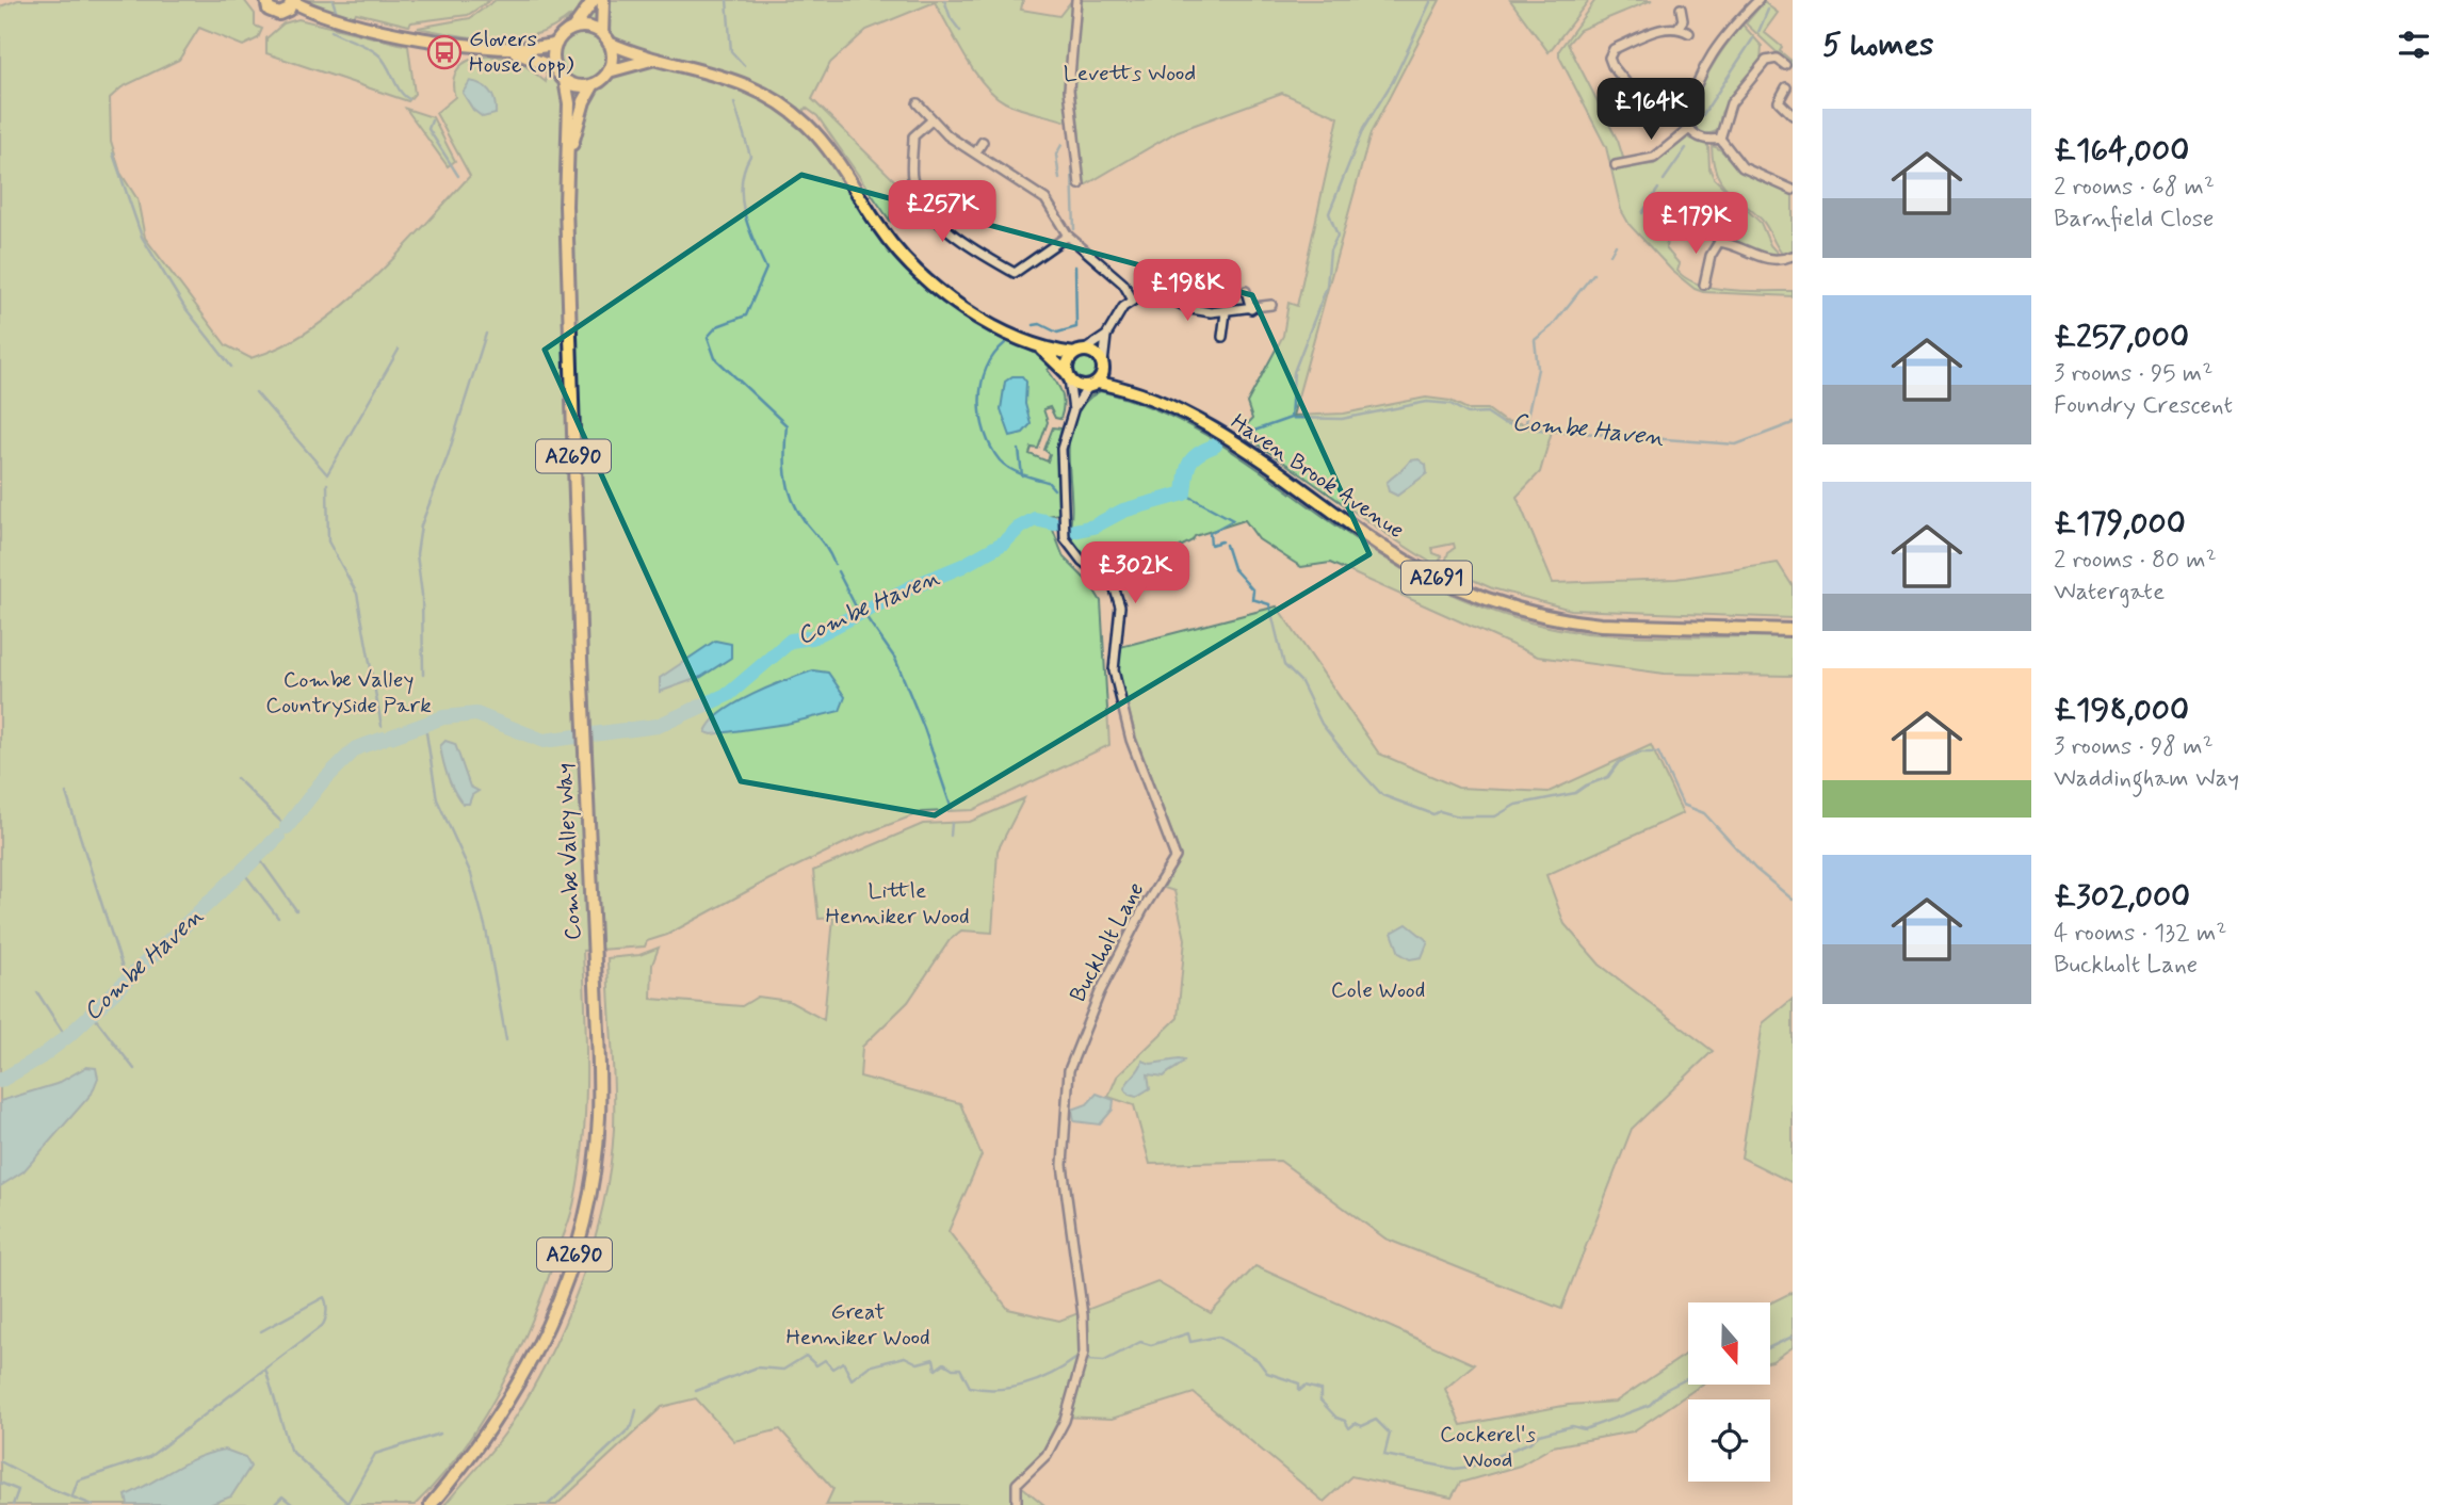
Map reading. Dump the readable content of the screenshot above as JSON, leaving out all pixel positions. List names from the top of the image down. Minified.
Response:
{"streets":{"main road":["A2690","Haven Brook Avenue","A2691","Combe Valley Way"],"street":["Buckholt Lane"]},"crossings":[["Haven Brook Avenue","Buckholt Lane"]],"water":["Combe Haven"],"parks":["Levetts Wood","Combe Valley Countryside Park","Little Henniker Wood","Cole Wood","Great Henniker Wood","Cockerel's Wood"],"places":{"bus stop":["Glovers House (opp)"]},"north":"bottom","page":{"heading":"5 homes","price":["£164K","£257K","£179K","£198K","£302K"],"list":[{"name":"£164,000","note":"2 rooms · 68 m² · Barnfield Close"},{"name":"£257,000","note":"3 rooms · 95 m² · Foundry Crescent"},{"name":"£179,000","note":"2 rooms · 80 m² · Watergate"},{"name":"£198,000","note":"3 rooms · 98 m² · Waddingham Way"},{"name":"£302,000","note":"4 rooms · 132 m² · Buckholt Lane"}]}}
